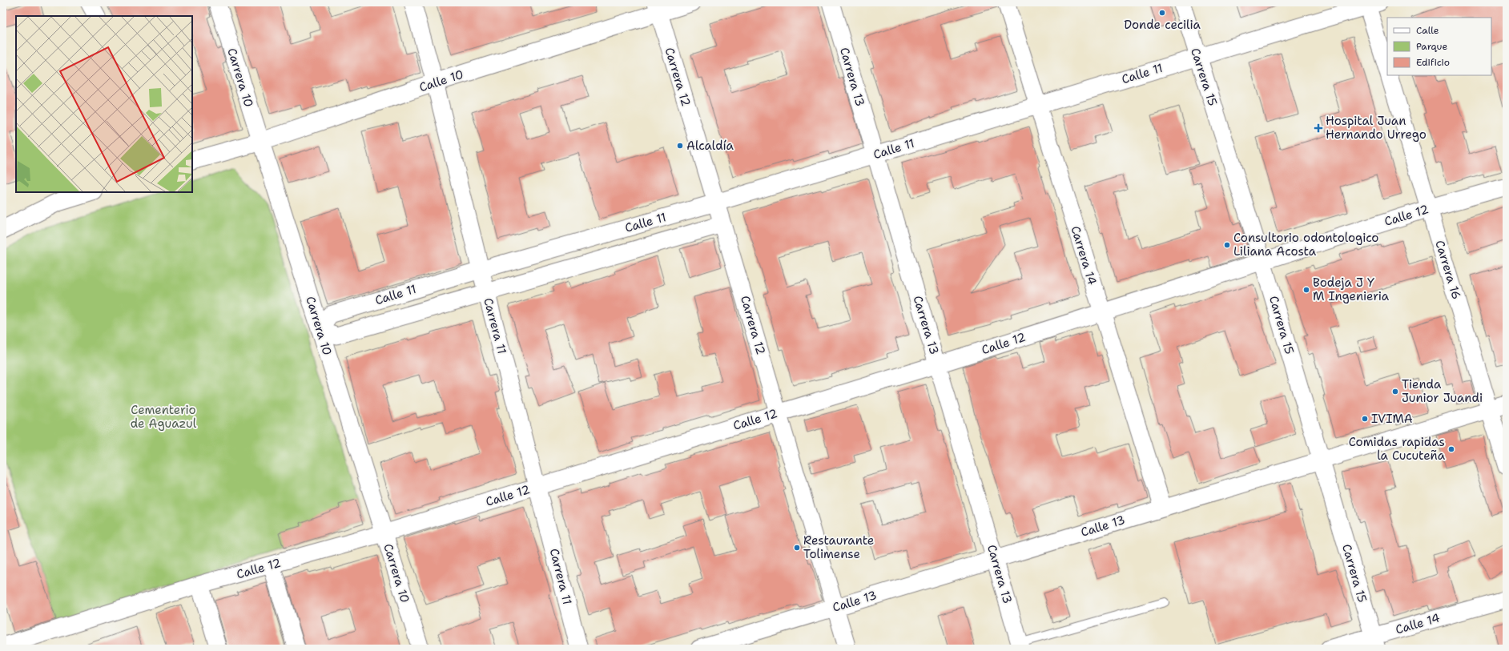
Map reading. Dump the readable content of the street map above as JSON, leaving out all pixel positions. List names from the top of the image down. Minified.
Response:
{"streets":{"street":["Calle 11","Carrera 12","Carrera 13","Carrera 15","Carrera 10","Calle 10","Calle 12","Carrera 14","Carrera 16","Carrera 11","Calle 13","Calle 14"]},"crossings":[["Calle 11","Carrera 12"],["Calle 11","Carrera 13"],["Calle 11","Carrera 15"],["Calle 11","Carrera 10"],["Calle 11","Carrera 14"],["Calle 11","Carrera 11"],["Carrera 12","Calle 10"],["Carrera 12","Calle 12"],["Carrera 12","Calle 13"],["Carrera 13","Calle 12"],["Carrera 13","Calle 13"],["Carrera 15","Calle 12"],["Carrera 15","Calle 13"],["Carrera 15","Calle 14"],["Carrera 10","Calle 10"],["Carrera 10","Calle 12"],["Calle 10","Carrera 11"],["Calle 12","Carrera 14"],["Calle 12","Carrera 16"],["Calle 12","Carrera 11"],["Carrera 14","Calle 13"],["Carrera 16","Calle 13"]],"parks":["Cementerio de Aguazul"],"places":{"other":["Donde cecilia","Alcaldía","Consultorio odontologico Liliana Acosta","Bodeja J Y M Ingenieria","Tienda Junior Juandi","IVIMA","Comidas rapidas la Cucuteña","Restaurante Tolimense"],"health":["Hospital Juan Hernando Urrego"]},"legend":["Calle","Parque","Edificio"]}
